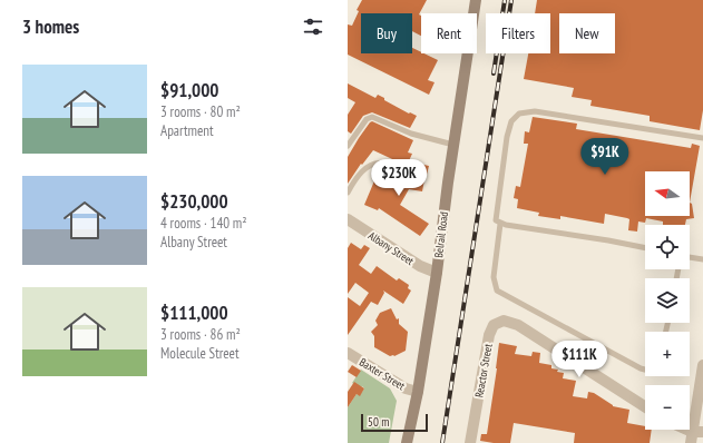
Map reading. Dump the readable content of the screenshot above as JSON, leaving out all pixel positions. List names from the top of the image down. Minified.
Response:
{"streets":{"street":["Belrail Road","Albany Street","Reactor Street","Baxter Street"]},"crossings":[["Belrail Road","Albany Street"],["Belrail Road","Baxter Street"]],"scale_bar":"50 m","north":"left","page":{"heading":"3 homes","chip":["Buy","Rent","Filters","New"],"list":[{"name":"$91,000","note":"3 rooms · 80 m² · Apartment"},{"name":"$230,000","note":"4 rooms · 140 m² · Albany Street"},{"name":"$111,000","note":"3 rooms · 86 m² · Molecule Street"}],"price":["$91K","$230K","$111K"],"map_buttons":["+","−"],"scale":"50 m"}}
